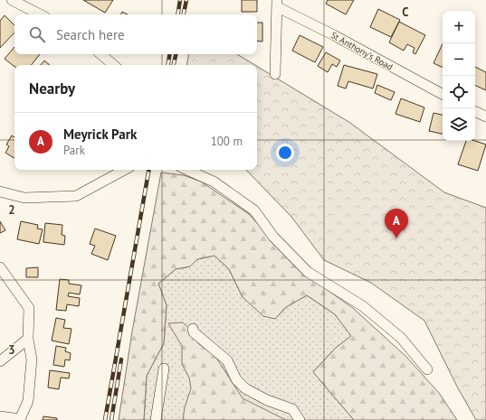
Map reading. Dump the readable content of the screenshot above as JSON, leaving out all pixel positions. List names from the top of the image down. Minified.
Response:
{"streets":{"street":["St Anthony's Road"]},"page":{"map_buttons":["+","−"],"search":"Search here","heading":"Nearby","list":[{"mark":"A","name":"Meyrick Park","note":"Park","value":"100 m"}],"pins":"A"},"grid":{"columns":["C"],"rows":["2","3"]}}
